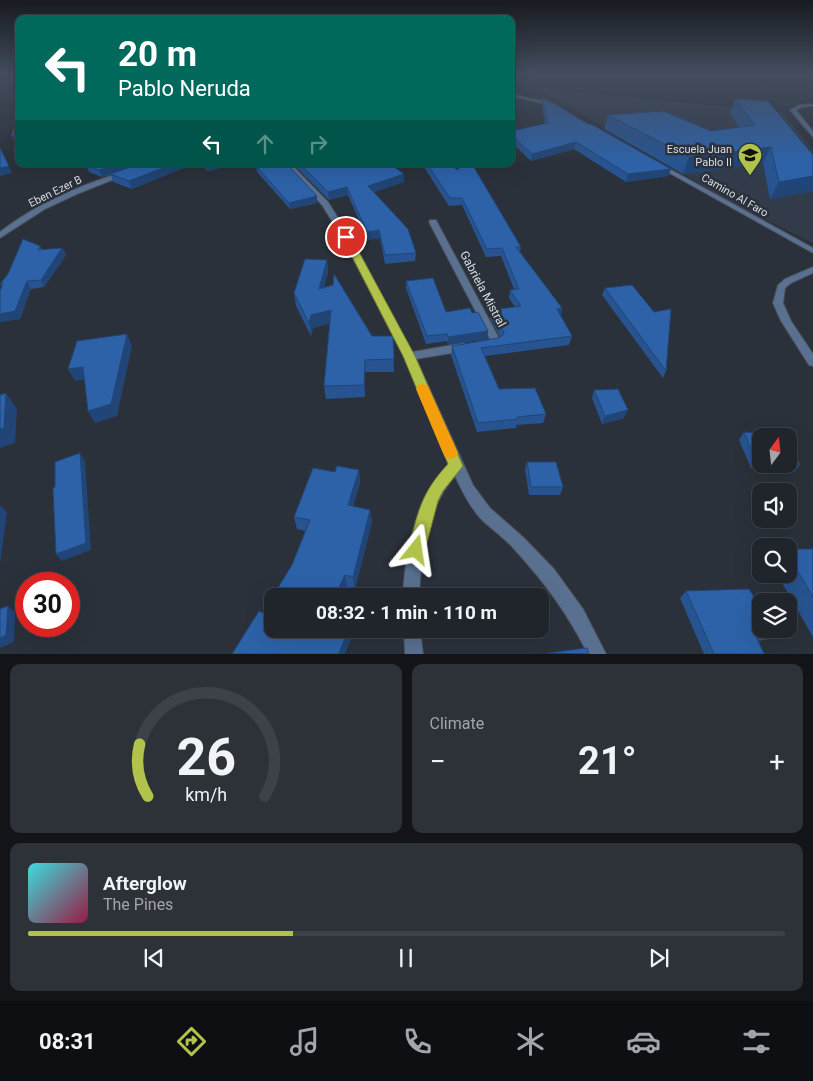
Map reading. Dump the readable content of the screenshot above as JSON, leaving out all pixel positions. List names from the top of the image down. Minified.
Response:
{"streets":{"street":["Eben Ezer B","Camino Al Faro","Gabriela Mistral"]},"places":{"school or university":["Escuela Juan Pablo II"]},"north":"top","page":{"turn":["20 m","Pablo Neruda"],"limit":"30","trip":"08:32 · 1 min · 110 m","tile":"Climate","heat":["−","21°","+"],"song":["Afterglow","The Pines"],"tabs":"08:31","gauge":["26","km/h"]}}
